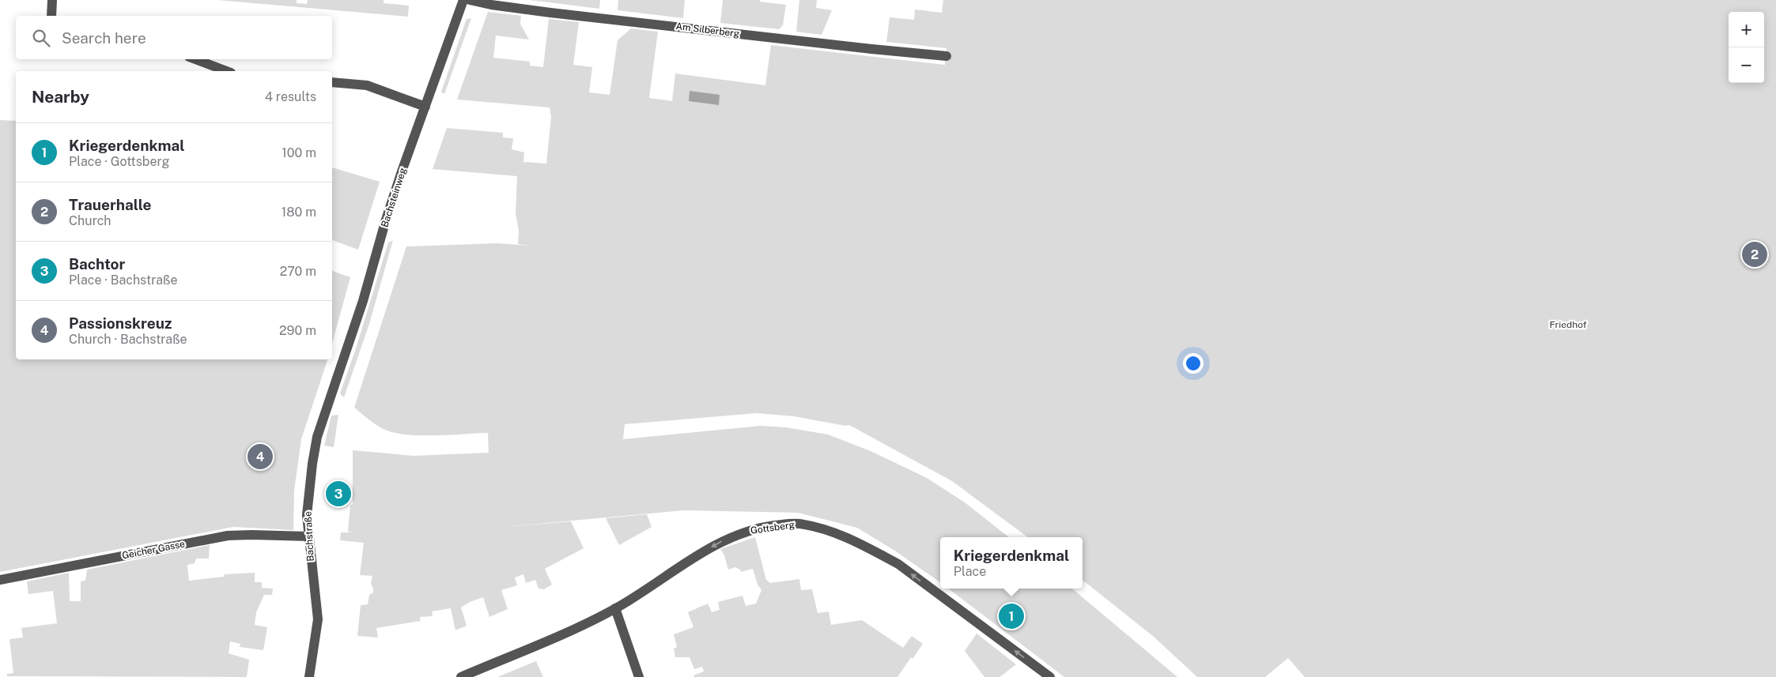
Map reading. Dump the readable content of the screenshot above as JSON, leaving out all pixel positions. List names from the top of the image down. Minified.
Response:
{"streets":{"street":["Am Silberberg","Bachsteinweg","Gottsberg","Bachstraße","Geicher Gasse"]},"crossings":[["Bachsteinweg","Bachstraße"],["Bachstraße","Geicher Gasse"]],"one_way":["Gottsberg"],"parks":["Friedhof"],"page":{"map_buttons":["+","−"],"search":"Search here","heading":["Nearby","4 results"],"list":[{"mark":"1","name":"Kriegerdenkmal","note":"Place · Gottsberg","value":"100 m"},{"mark":"2","name":"Trauerhalle","note":"Church","value":"180 m"},{"mark":"3","name":"Bachtor","note":"Place · Bachstraße","value":"270 m"},{"mark":"4","name":"Passionskreuz","note":"Church · Bachstraße","value":"290 m"}],"pins":["2","4","3","1"],"popup":["Kriegerdenkmal","Place"]}}
